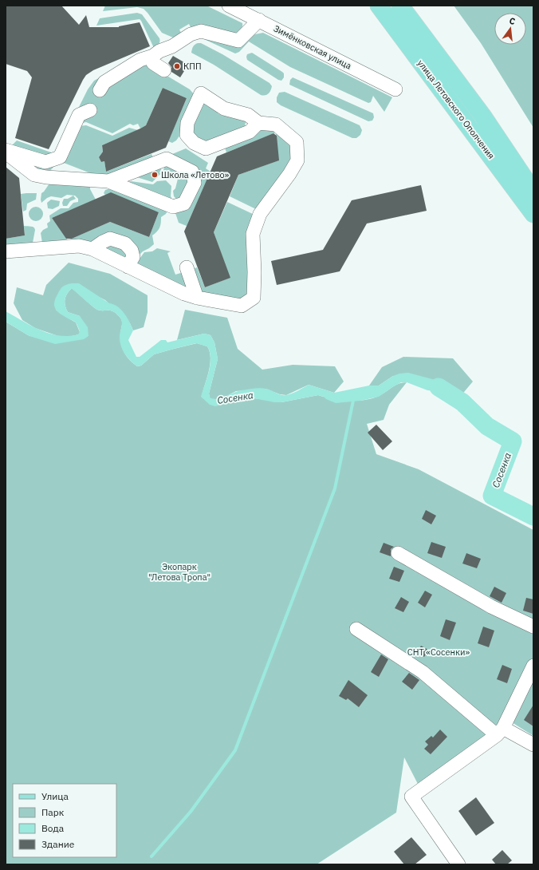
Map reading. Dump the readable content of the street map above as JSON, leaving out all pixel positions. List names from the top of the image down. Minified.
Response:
{"streets":{"main road":["улица Летовского Ополчения"],"street":["Зимёнковская улица"]},"water":["Сосенка"],"parks":["Экопарк \"Летова Тропа\"","СНТ «Сосенки»"],"places":["КПП","Школа «Летово»"],"legend":["Улица","Парк","Вода","Здание"],"north":"top"}
